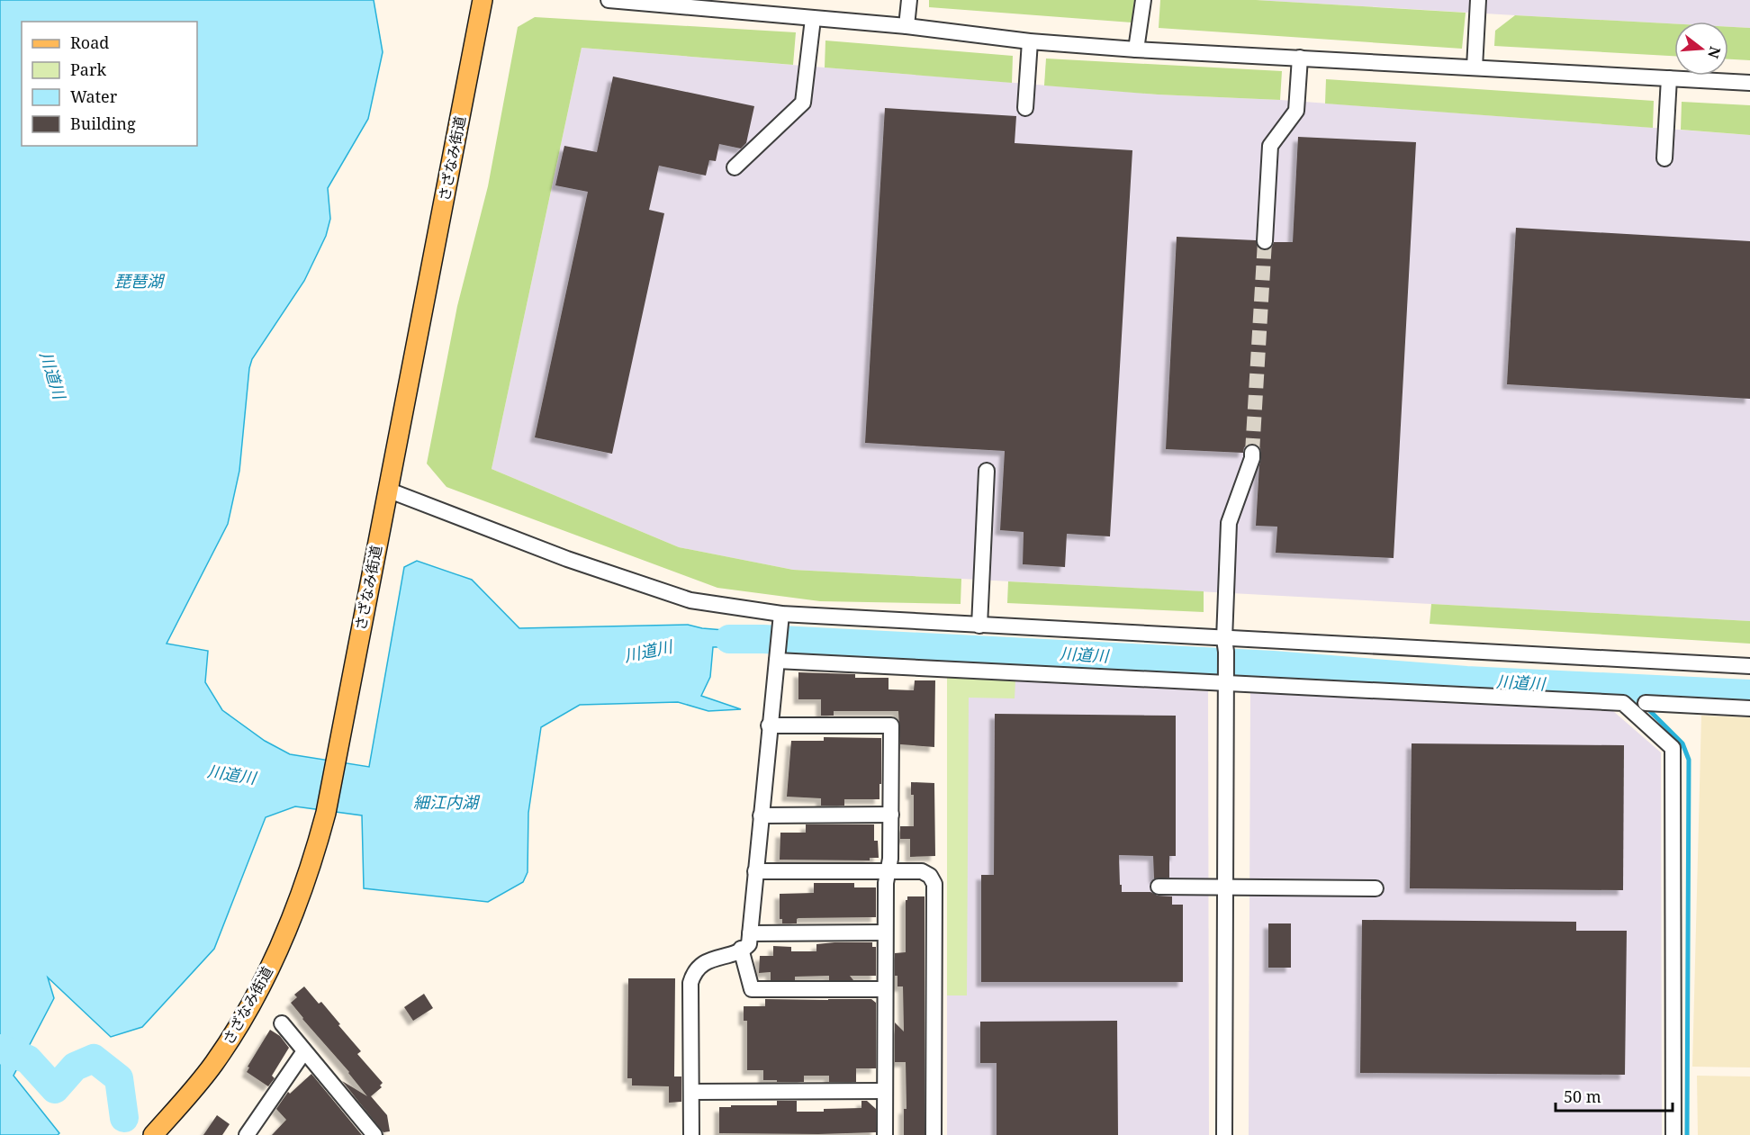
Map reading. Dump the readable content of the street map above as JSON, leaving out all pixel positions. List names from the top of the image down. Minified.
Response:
{"streets":{"main road":["さざなみ街道"]},"water":["琵琶湖","川道川","細江内湖"],"legend":["Road","Park","Water","Building"],"scale_bar":"50 m","north":"right"}
